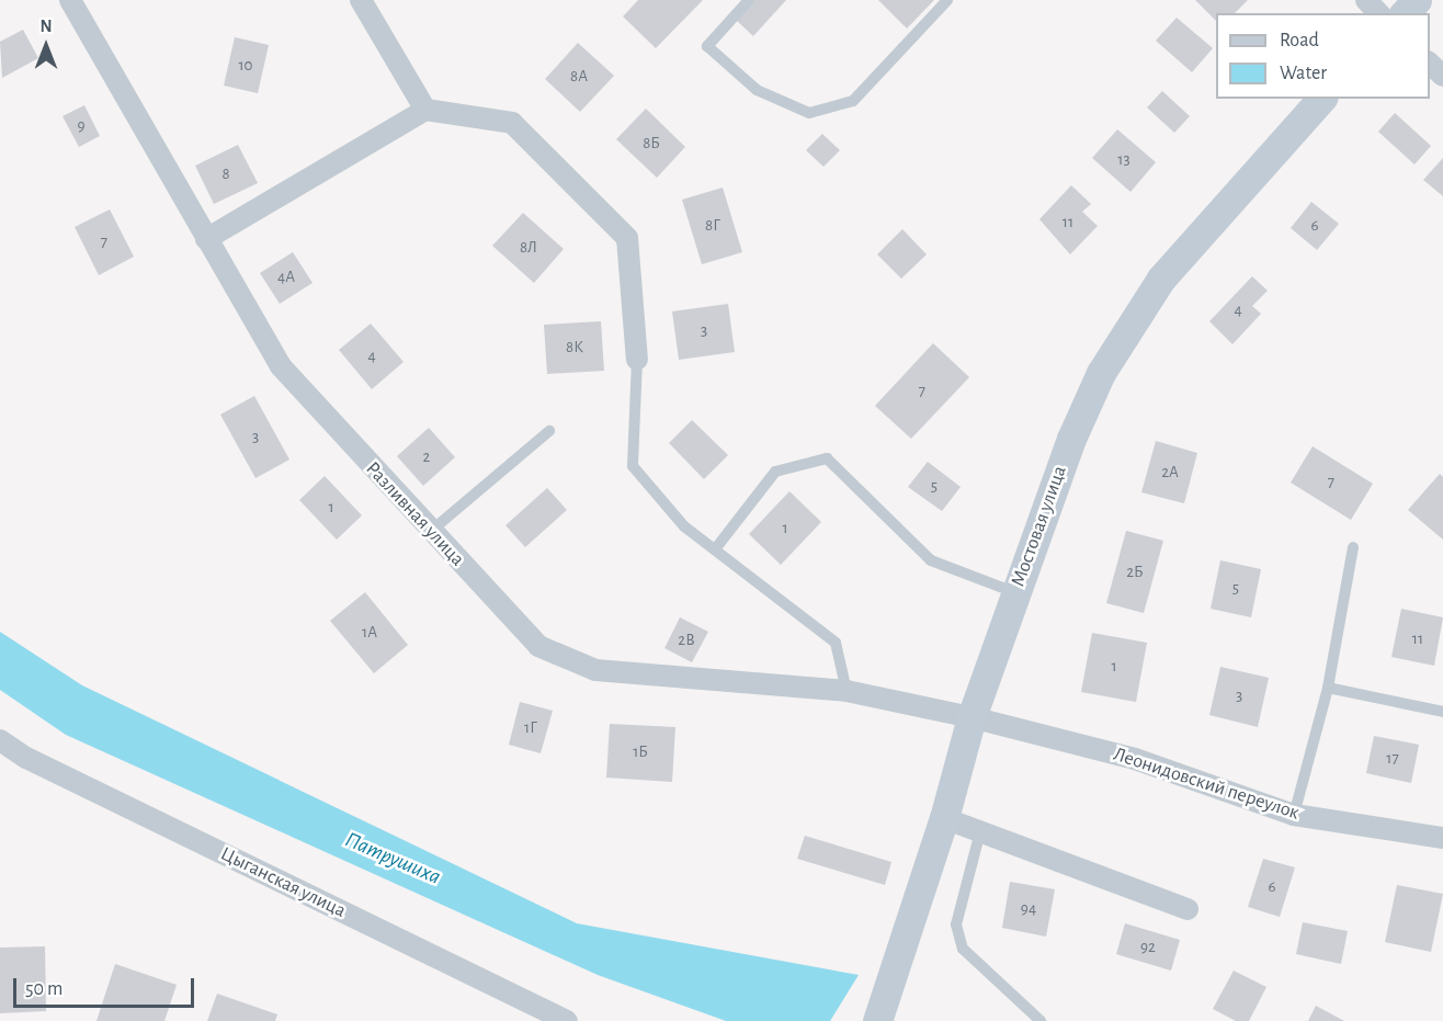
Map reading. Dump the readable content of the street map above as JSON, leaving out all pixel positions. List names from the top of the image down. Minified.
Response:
{"streets":{"street":["Разливная улица","Мостовая улица","Леонидовский переулок","Цыганская улица"]},"crossings":[["Разливная улица","Мостовая улица"],["Разливная улица","Леонидовский переулок"],["Мостовая улица","Леонидовский переулок"]],"water":["Патрушиха"],"house_numbers":["10","8А","9","8Б","13","8","11","8Г","6","7","8Л","4А","4","3","8К","4","7","3","2","2А","7","5","1","1","2Б","5","1А","11","2В","1","3","1Г","1Б","17","6","94","92"],"legend":["Road","Water"],"scale_bar":"50 m","north":"top"}
